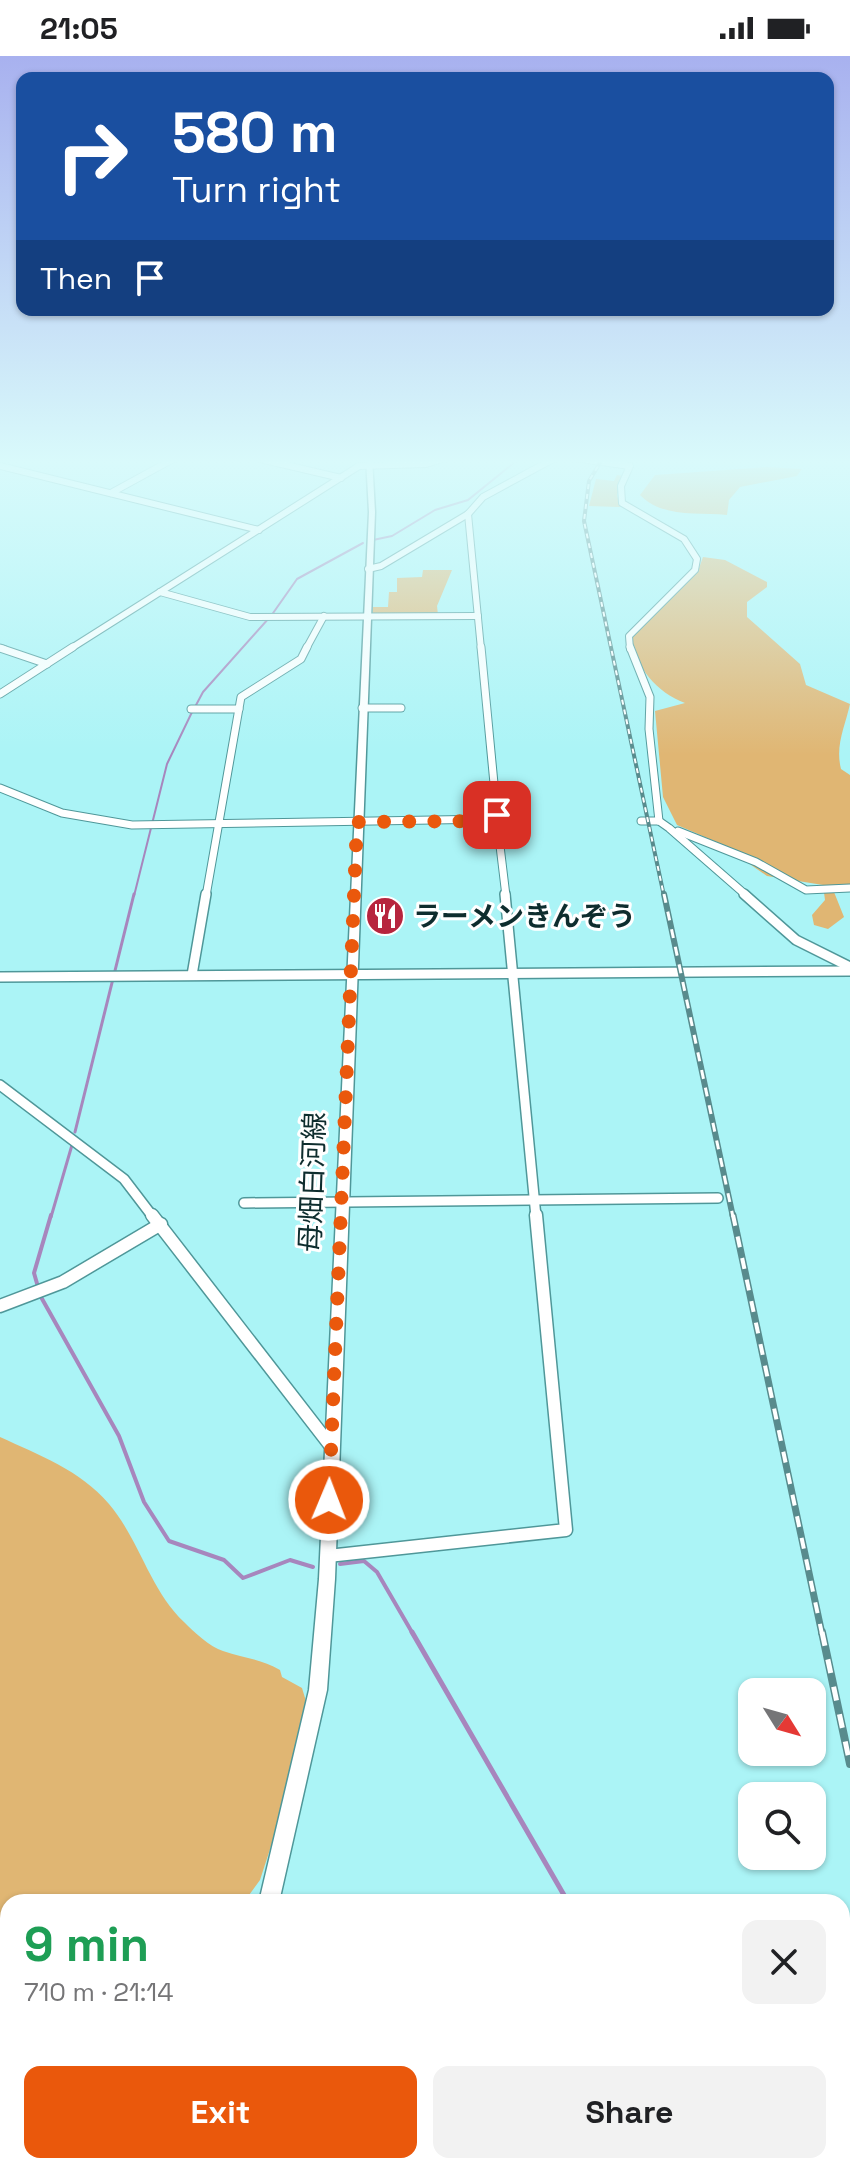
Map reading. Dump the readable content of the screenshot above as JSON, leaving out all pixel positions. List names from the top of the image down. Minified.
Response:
{"streets":{"main road":["母畑白河線"]},"places":{"restaurant":["ラーメンきんぞう"]},"north":"bottom right","page":{"status":"21:05","turn":["580 m","Turn right"],"then":"Then","heading":["9 min","710 m · 21:14"],"buttons":["Exit","Share"]}}
